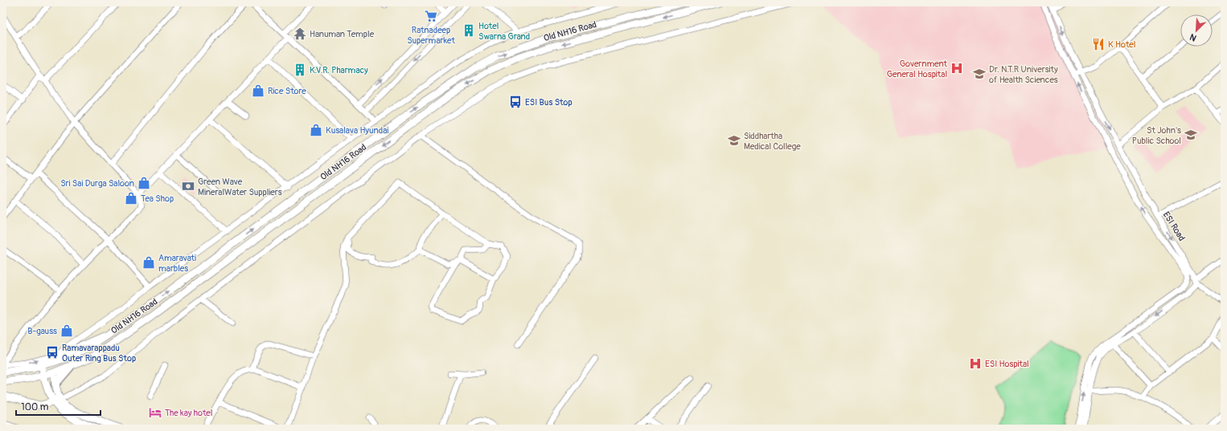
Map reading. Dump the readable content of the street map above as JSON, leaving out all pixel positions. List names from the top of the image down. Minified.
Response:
{"streets":{"main road":["Old NH16 Road"],"street":["ESI Road"]},"places":{"supermarket":["Ratnadeep Supermarket"],"building":["Hotel Swarna Grand","K.V.R. Pharmacy"],"temple":["Hanuman Temple"],"restaurant":["K Hotel"],"hospital":["Government General Hospital","ESI Hospital"],"school or university":["Dr. N.T.R University of Health Sciences","St John's Public School","Siddhartha Medical College"],"shop":["Rice Store","Kusalava Hyundai","Sri Sai Durga Saloon","Tea Shop","Amaravati marbles","B-gauss"],"bus stop":["ESI Bus Stop","Ramavarappadu Outer Ring Bus Stop"],"bank":["Green Wave MineralWater Suppliers"],"hotel":["The kay hotel"]},"scale_bar":"100 m","north":"bottom left"}
